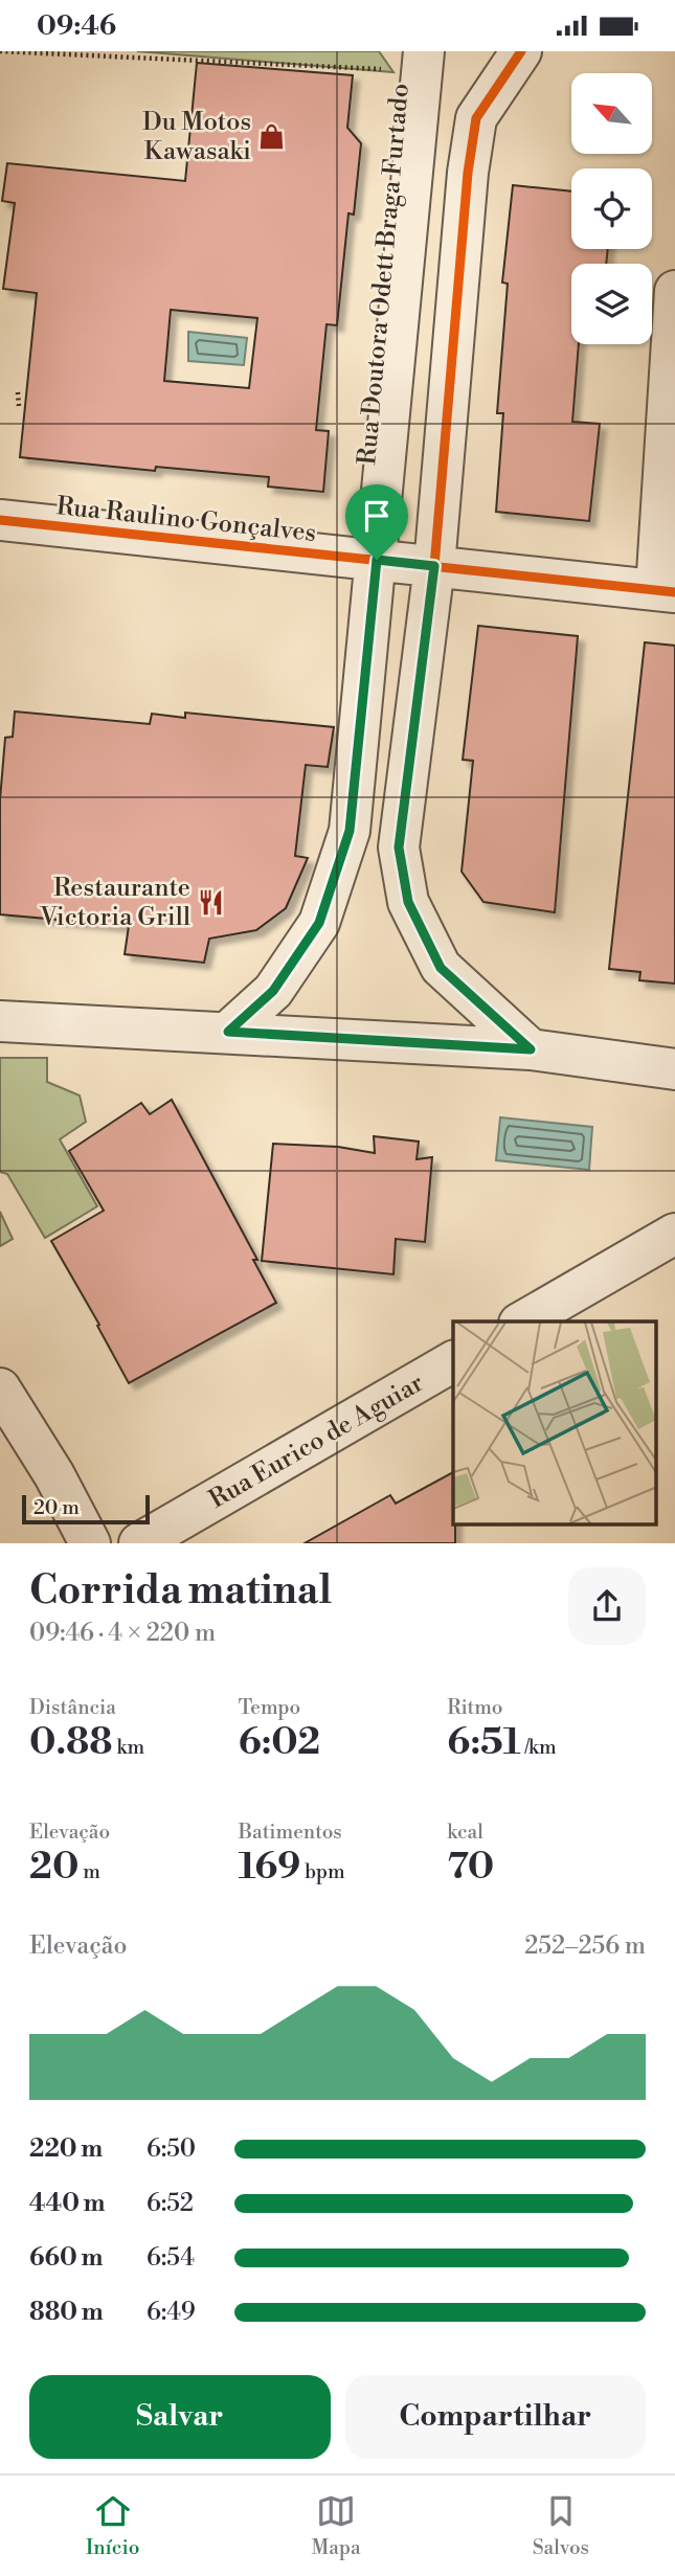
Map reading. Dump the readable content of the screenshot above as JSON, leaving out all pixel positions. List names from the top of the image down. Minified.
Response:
{"streets":{"street":["Rua Doutora Odett Braga Furtado","Rua Raulino Gonçalves","Rua Eurico de Aguiar"]},"crossings":[["Rua Doutora Odett Braga Furtado","Rua Raulino Gonçalves"]],"places":{"shop":["Du Motos Kawasaki"],"restaurant":["Restaurante Victoria Grill"]},"scale_bar":"20 m","north":"top left","page":{"status":"09:46","scale":"20 m","heading":["Corrida matinal","09:46 · 4 × 220 m"],"stats":[["Distância","0.88 km"],["Tempo","6:02"],["Ritmo","6:51 /km"],["Elevação","20 m"],["Batimentos","169 bpm"],["kcal","70"]],"chart":["Elevação","252–256 m"],"list":[{"name":"220 m","note":"6:50"},{"name":"440 m","note":"6:52"},{"name":"660 m","note":"6:54"},{"name":"880 m","note":"6:49"}],"buttons":["Salvar","Compartilhar"],"tabs":["Início","Mapa","Salvos"]}}
